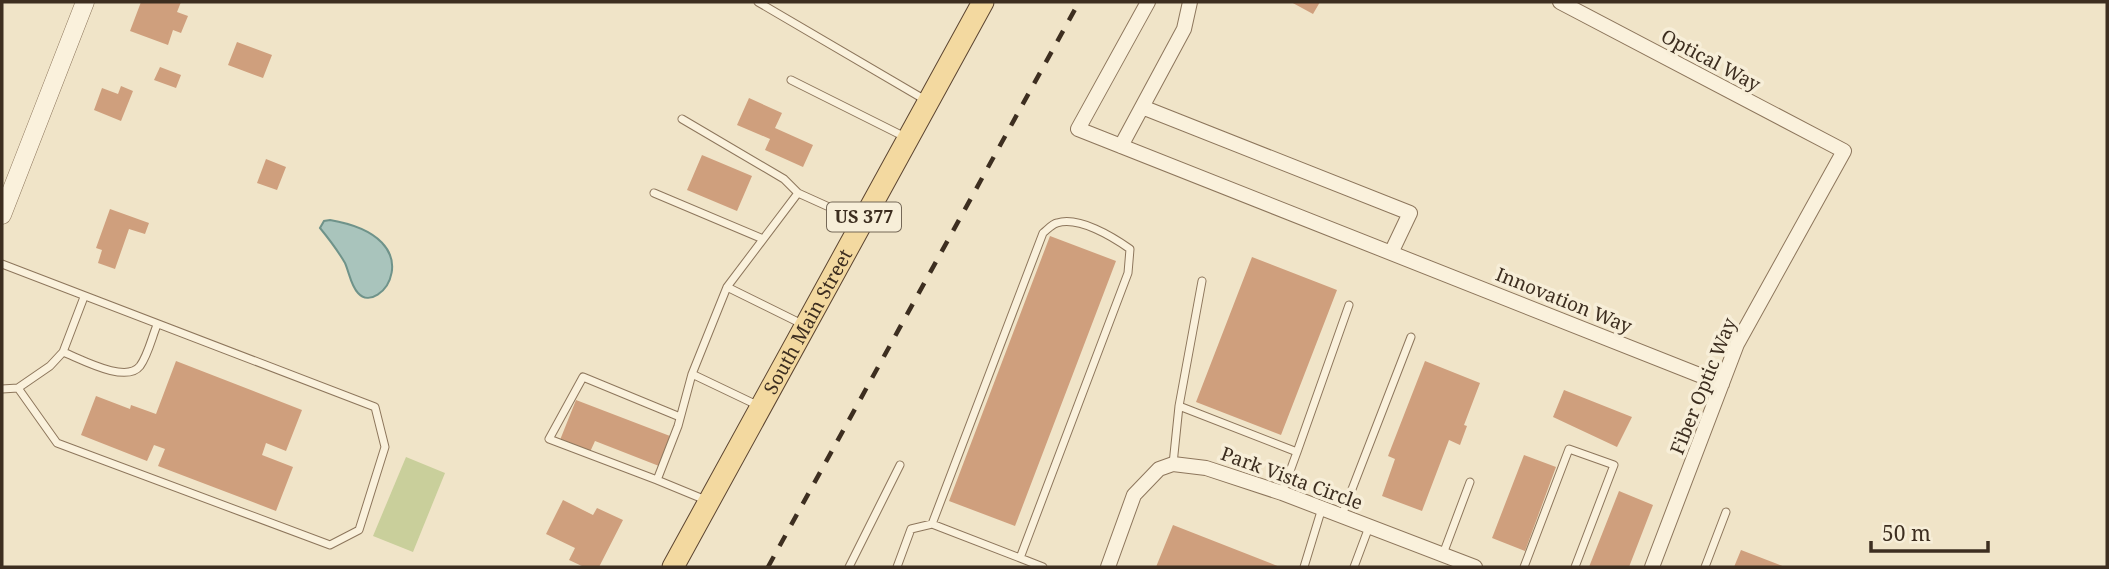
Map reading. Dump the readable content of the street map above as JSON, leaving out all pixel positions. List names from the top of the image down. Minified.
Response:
{"streets":{"main road":["US 377","South Main Street"],"street":["Optical Way","Innovation Way","Fiber Optic Way","Park Vista Circle"]},"crossings":[["Optical Way","Fiber Optic Way"],["Innovation Way","Fiber Optic Way"]],"scale_bar":"50 m"}
